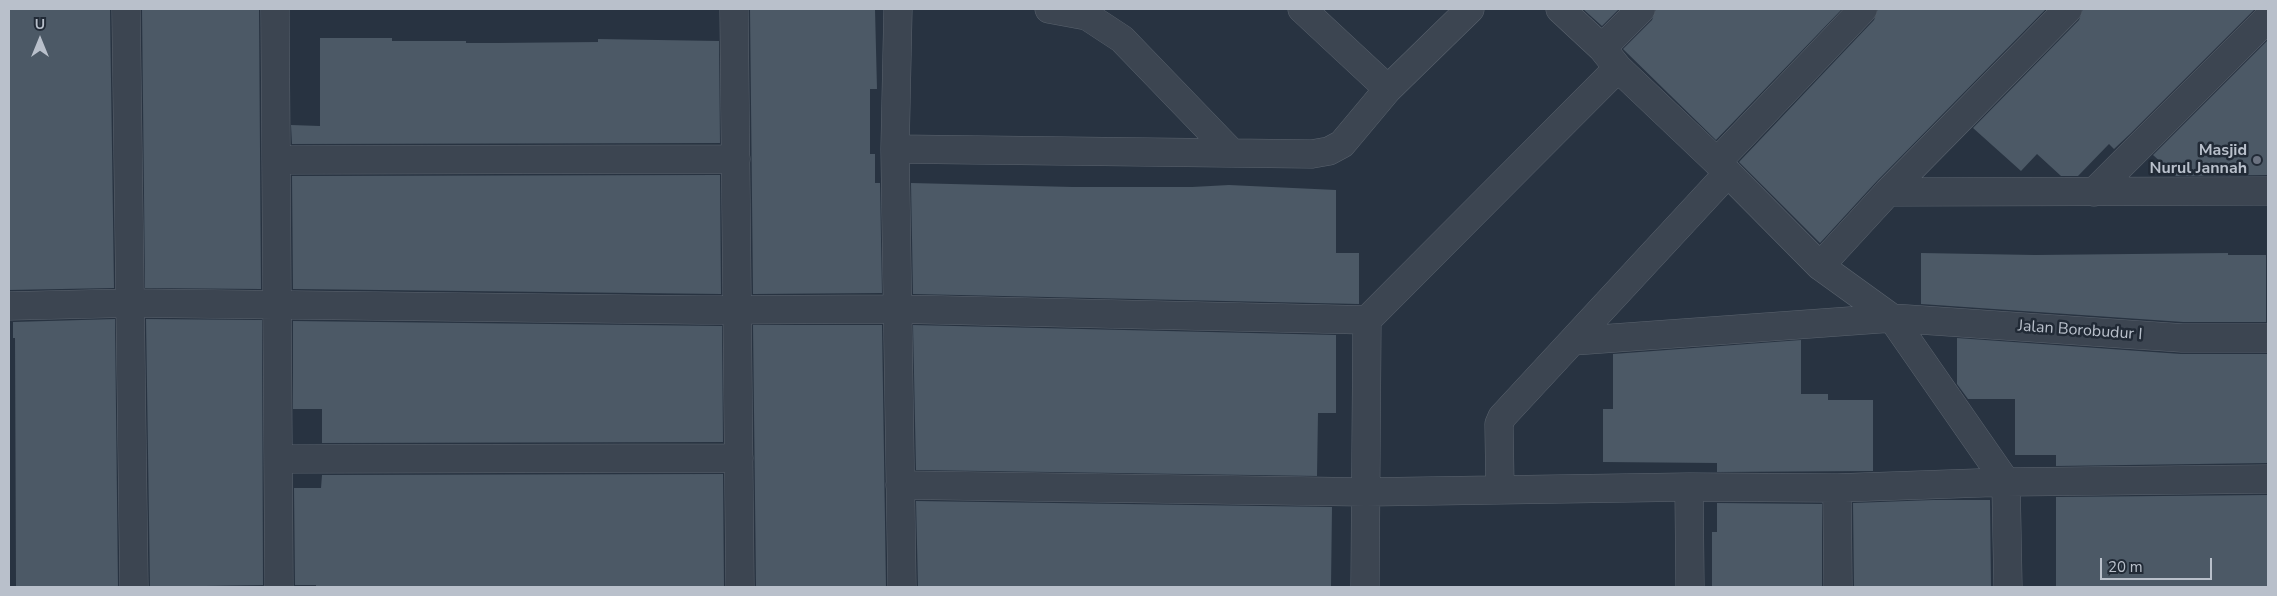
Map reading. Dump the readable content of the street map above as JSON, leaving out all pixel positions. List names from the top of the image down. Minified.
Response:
{"streets":{"street":["Jalan Borobudur I"]},"places":["Masjid Nurul Jannah"],"scale_bar":"20 m","north":"top"}
